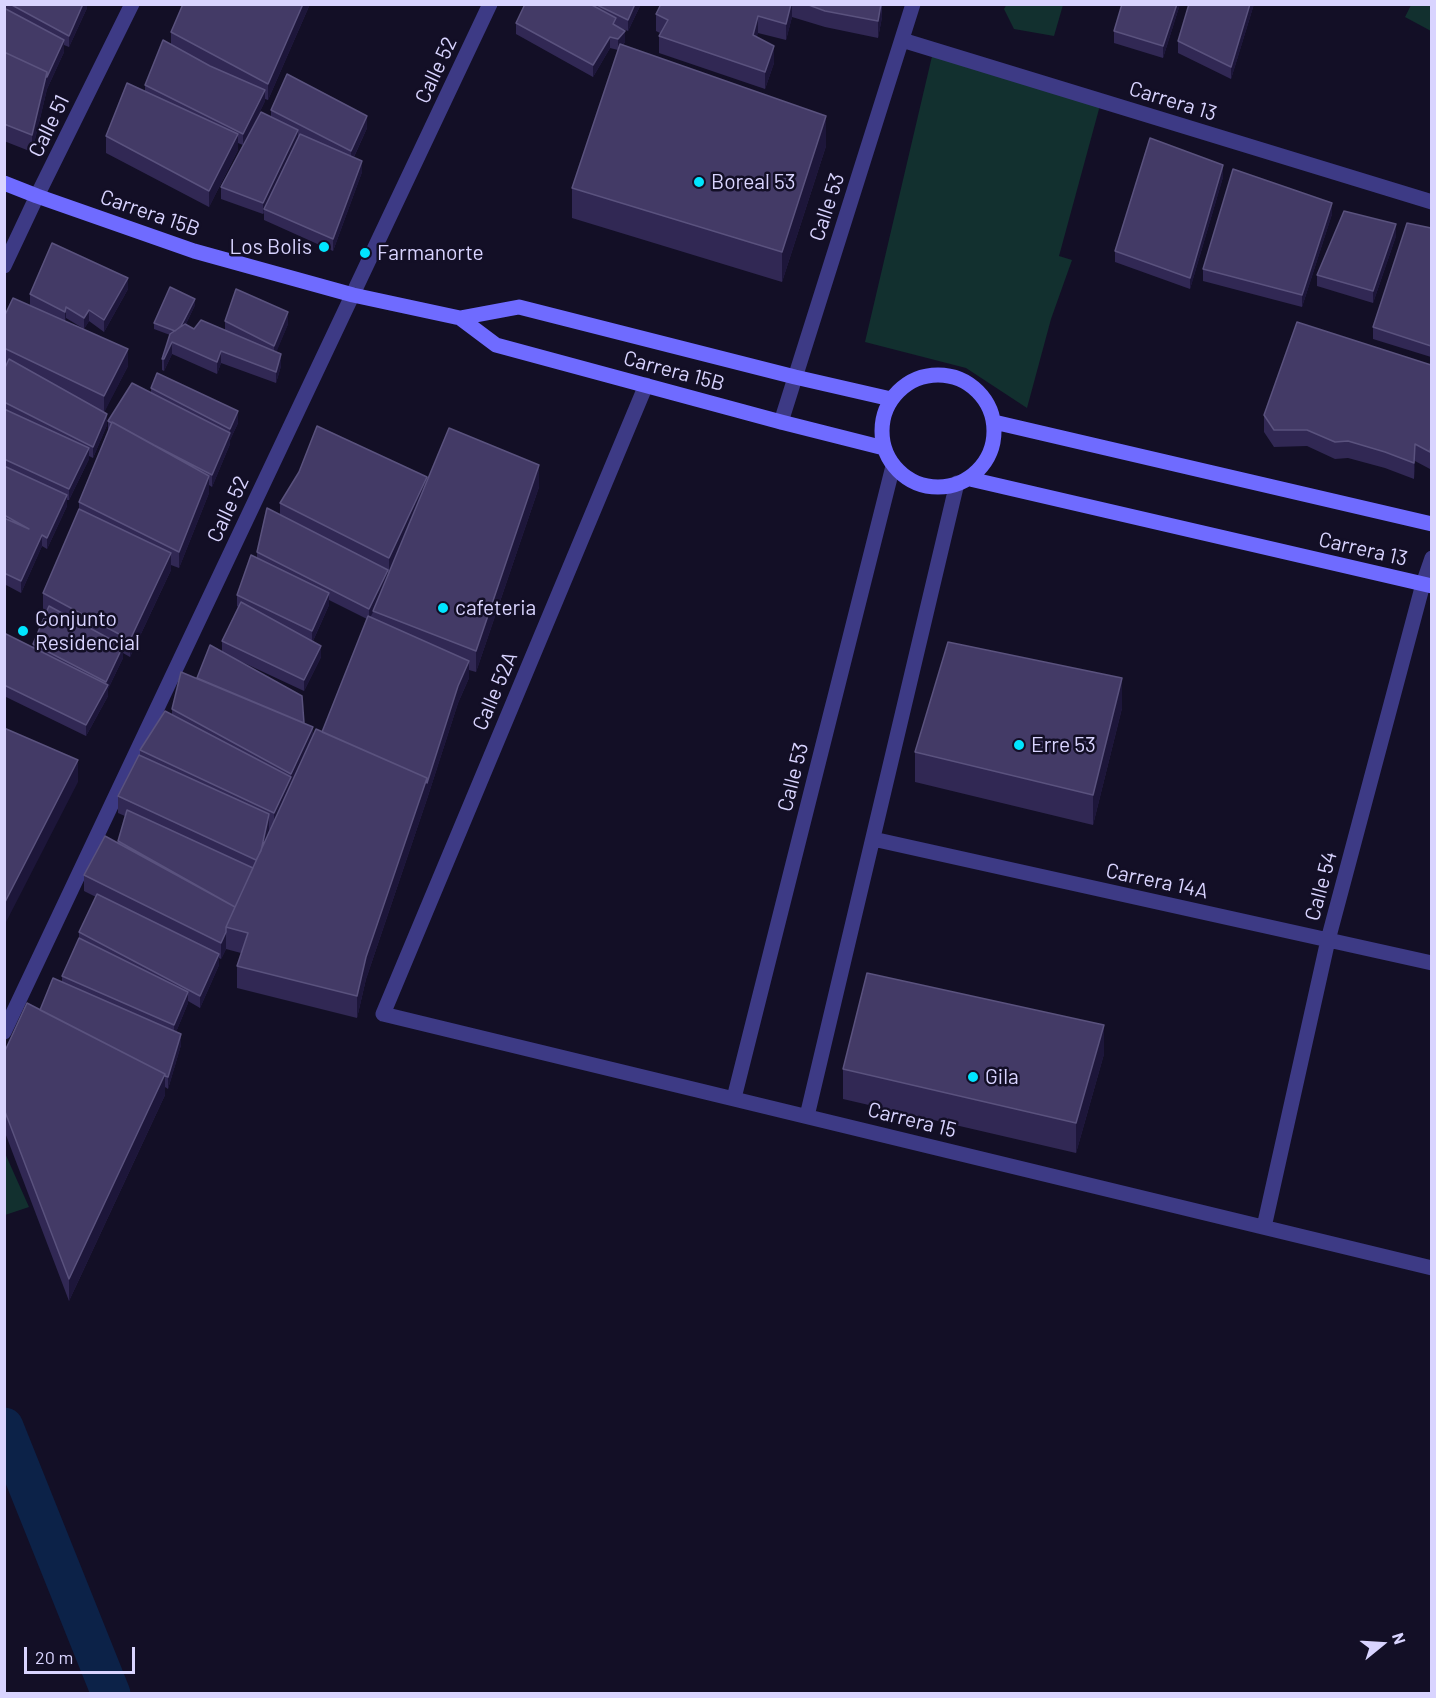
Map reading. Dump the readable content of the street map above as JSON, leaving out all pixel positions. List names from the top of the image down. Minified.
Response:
{"streets":{"street":["Calle 52","Carrera 13","Calle 51","Calle 53","Carrera 15B","Calle 52A","Carrera 14A","Calle 54","Carrera 15"]},"crossings":[["Calle 52","Carrera 15B"],["Carrera 13","Calle 53"],["Carrera 13","Carrera 15B"],["Carrera 13","Calle 54"],["Calle 51","Carrera 15B"],["Calle 53","Carrera 15B"],["Calle 53","Carrera 15"],["Carrera 15B","Calle 52A"],["Calle 52A","Carrera 15"],["Carrera 14A","Calle 54"],["Calle 54","Carrera 15"]],"places":["Boreal 53","Los Bolis","Farmanorte","cafeteria","Conjunto Residencial","Erre 53","Gila"],"scale_bar":"20 m","north":"right"}
